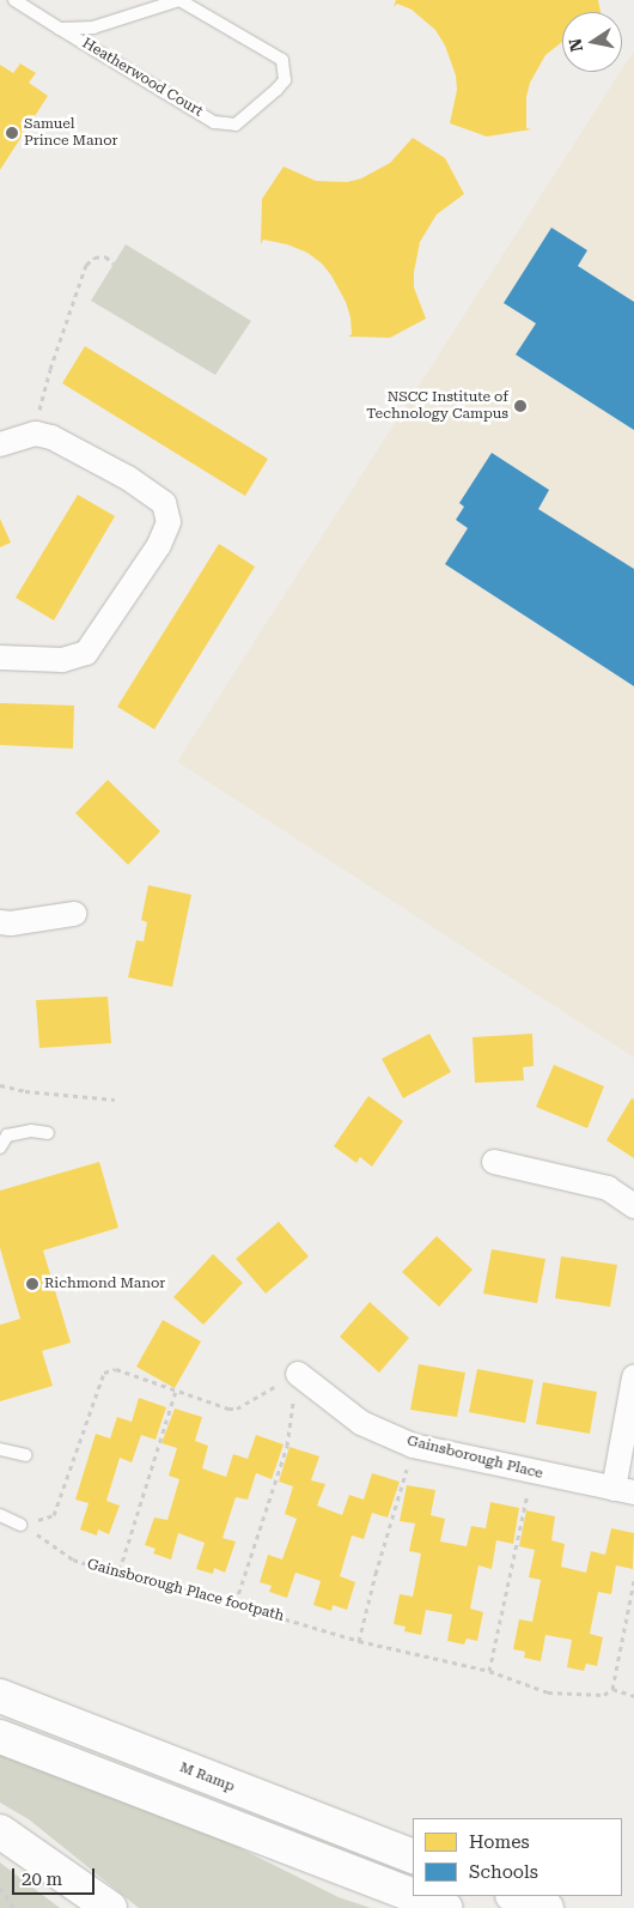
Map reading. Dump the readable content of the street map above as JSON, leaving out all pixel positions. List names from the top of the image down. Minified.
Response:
{"streets":{"highway":["M Ramp"],"street":["Gainsborough Place"],"lane":["Heatherwood Court"],"path":["Gainsborough Place footpath"]},"places":["Samuel Prince Manor","NSCC Institute of Technology Campus","Richmond Manor"],"legend":["Homes","Schools"],"scale_bar":"20 m","north":"left"}
